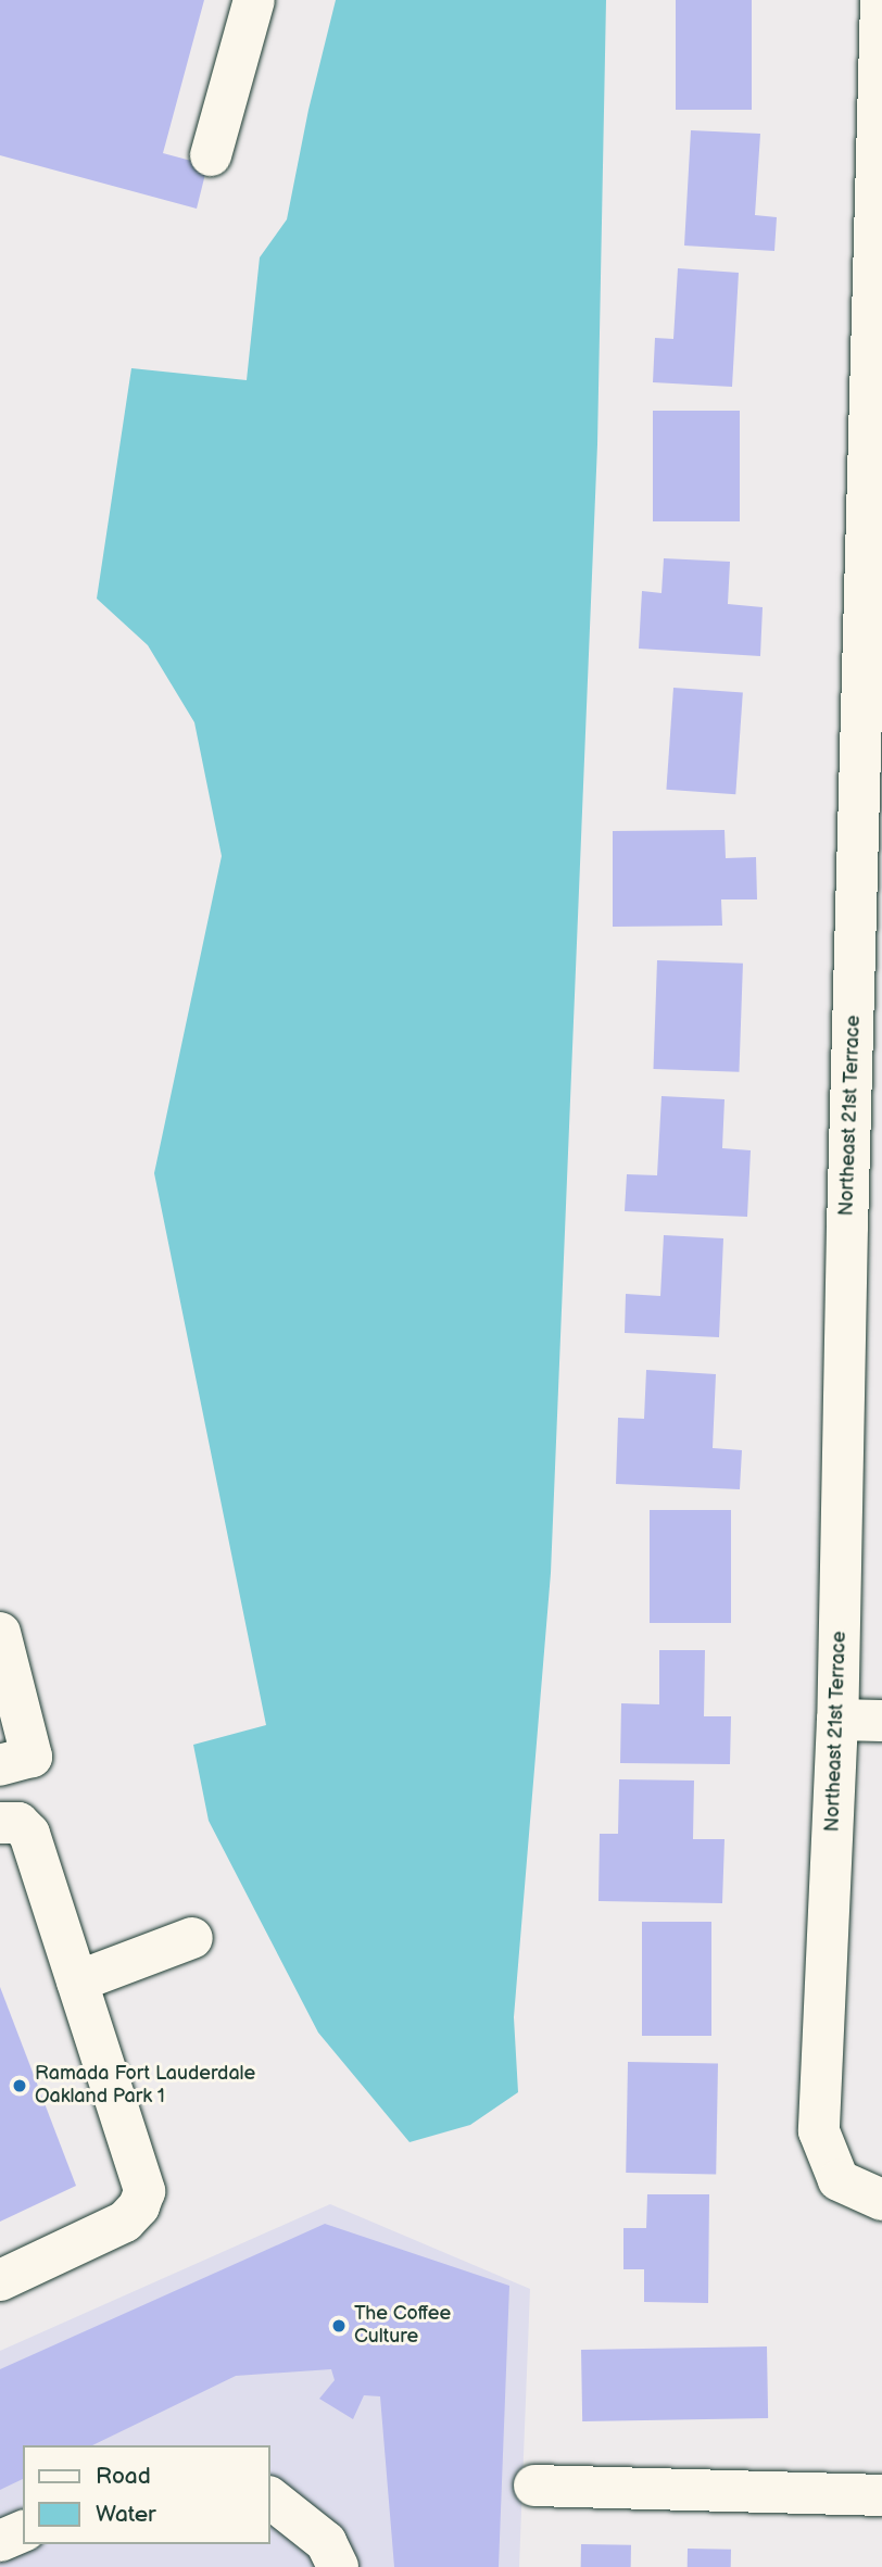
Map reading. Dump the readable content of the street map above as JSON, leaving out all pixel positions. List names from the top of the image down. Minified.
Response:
{"streets":{"street":["Northeast 21st Terrace"]},"places":["Ramada Fort Lauderdale Oakland Park 1","The Coffee Culture"],"legend":["Road","Water"]}
